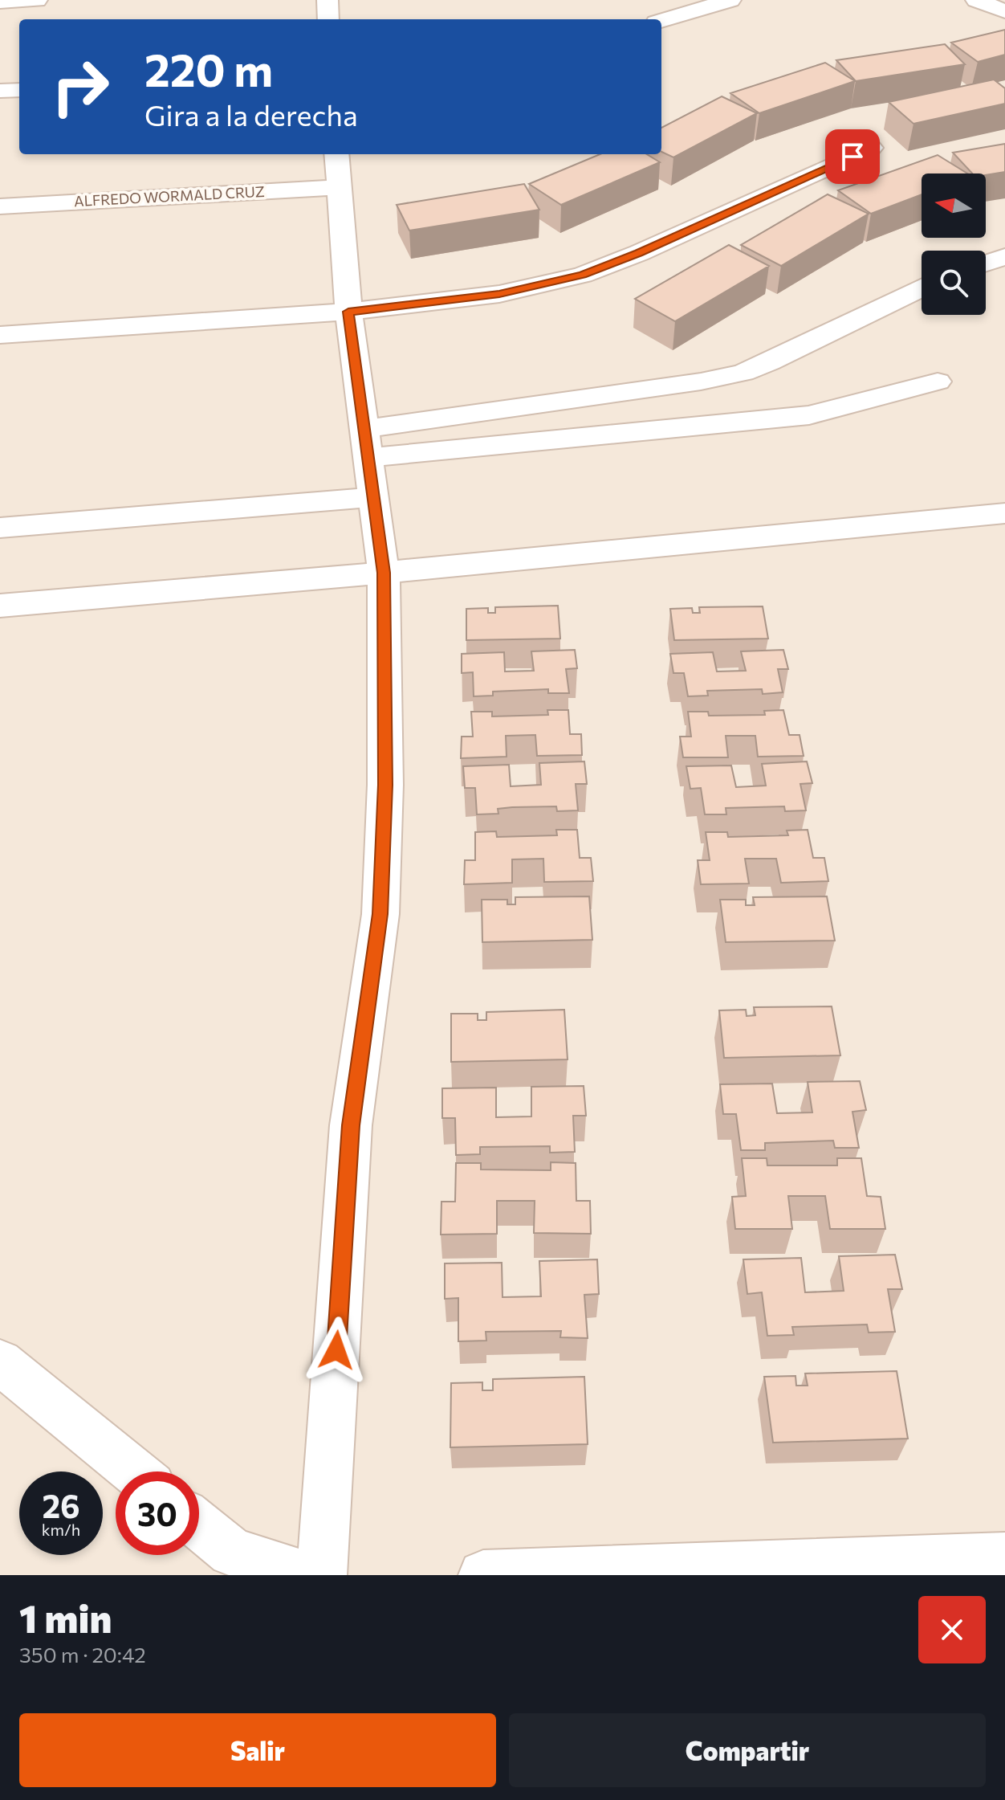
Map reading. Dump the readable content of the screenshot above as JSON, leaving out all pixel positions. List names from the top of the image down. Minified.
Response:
{"streets":{"street":["ALFREDO WORMALD CRUZ"]},"north":"left","page":{"turn":["220 m","Gira a la derecha"],"speed":"26 km/h","limit":"30","heading":["1 min","350 m · 20:42"],"buttons":["Salir","Compartir"]}}
